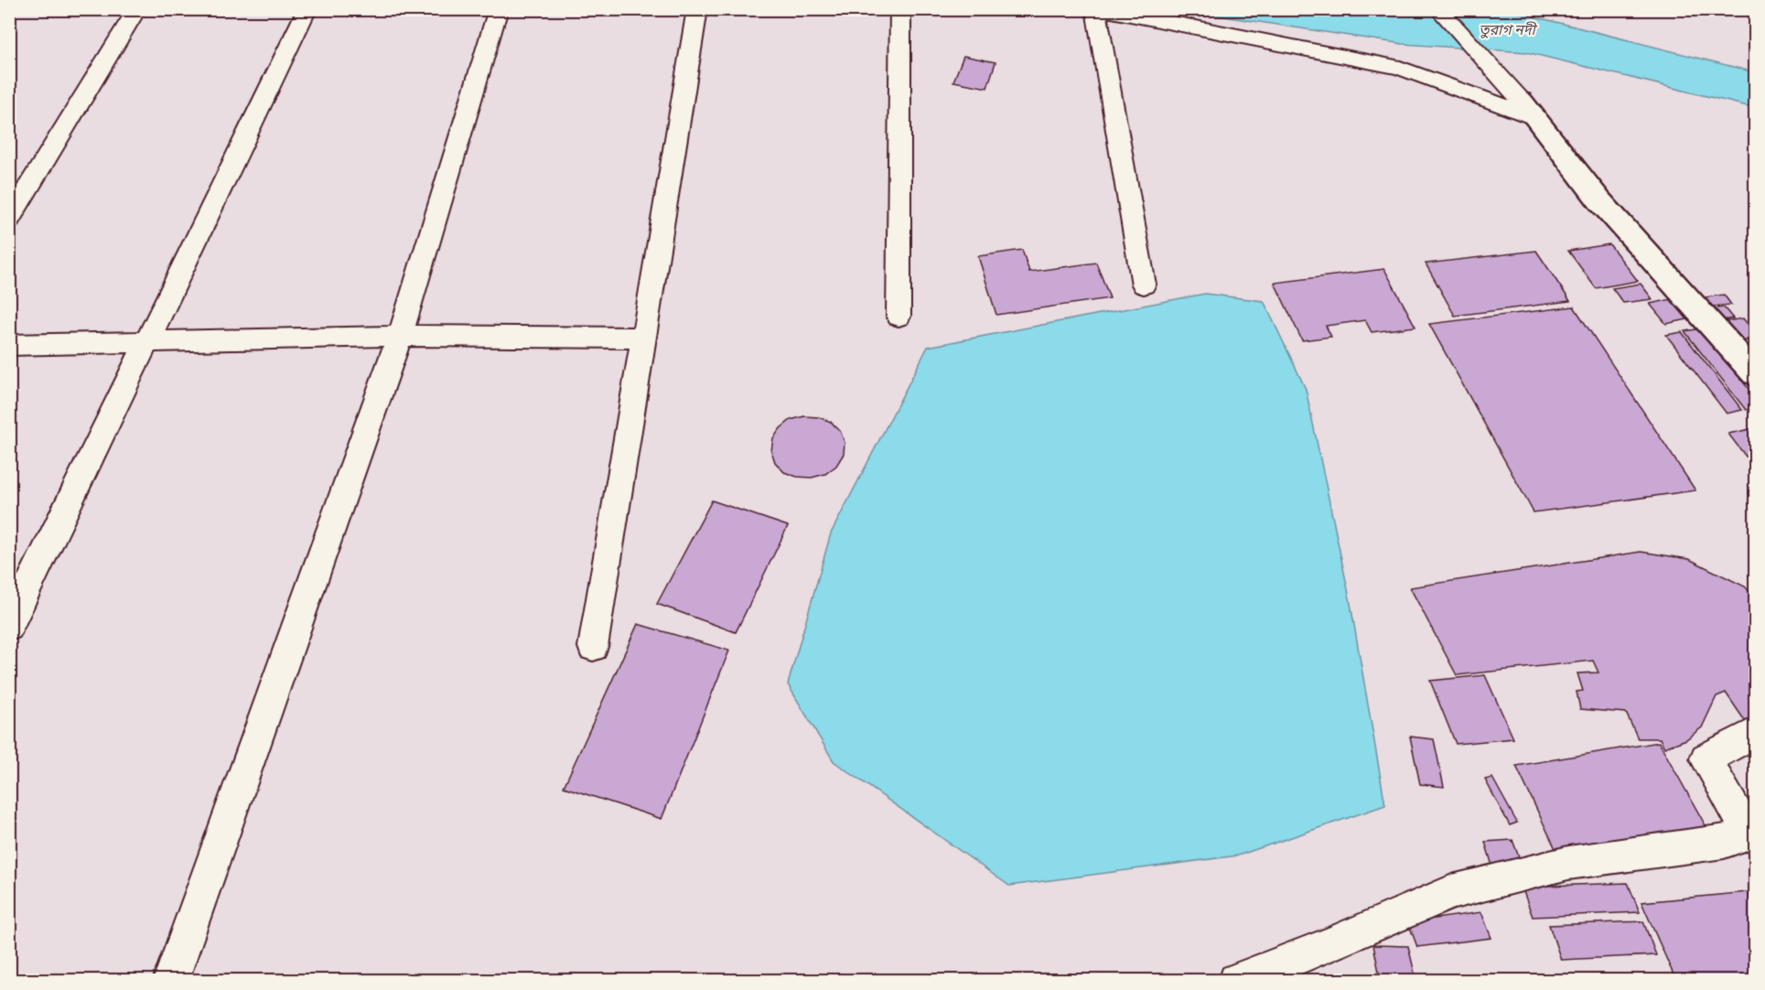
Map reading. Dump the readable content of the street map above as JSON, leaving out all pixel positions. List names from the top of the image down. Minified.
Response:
{"water":["তুরাগ নদী"]}
